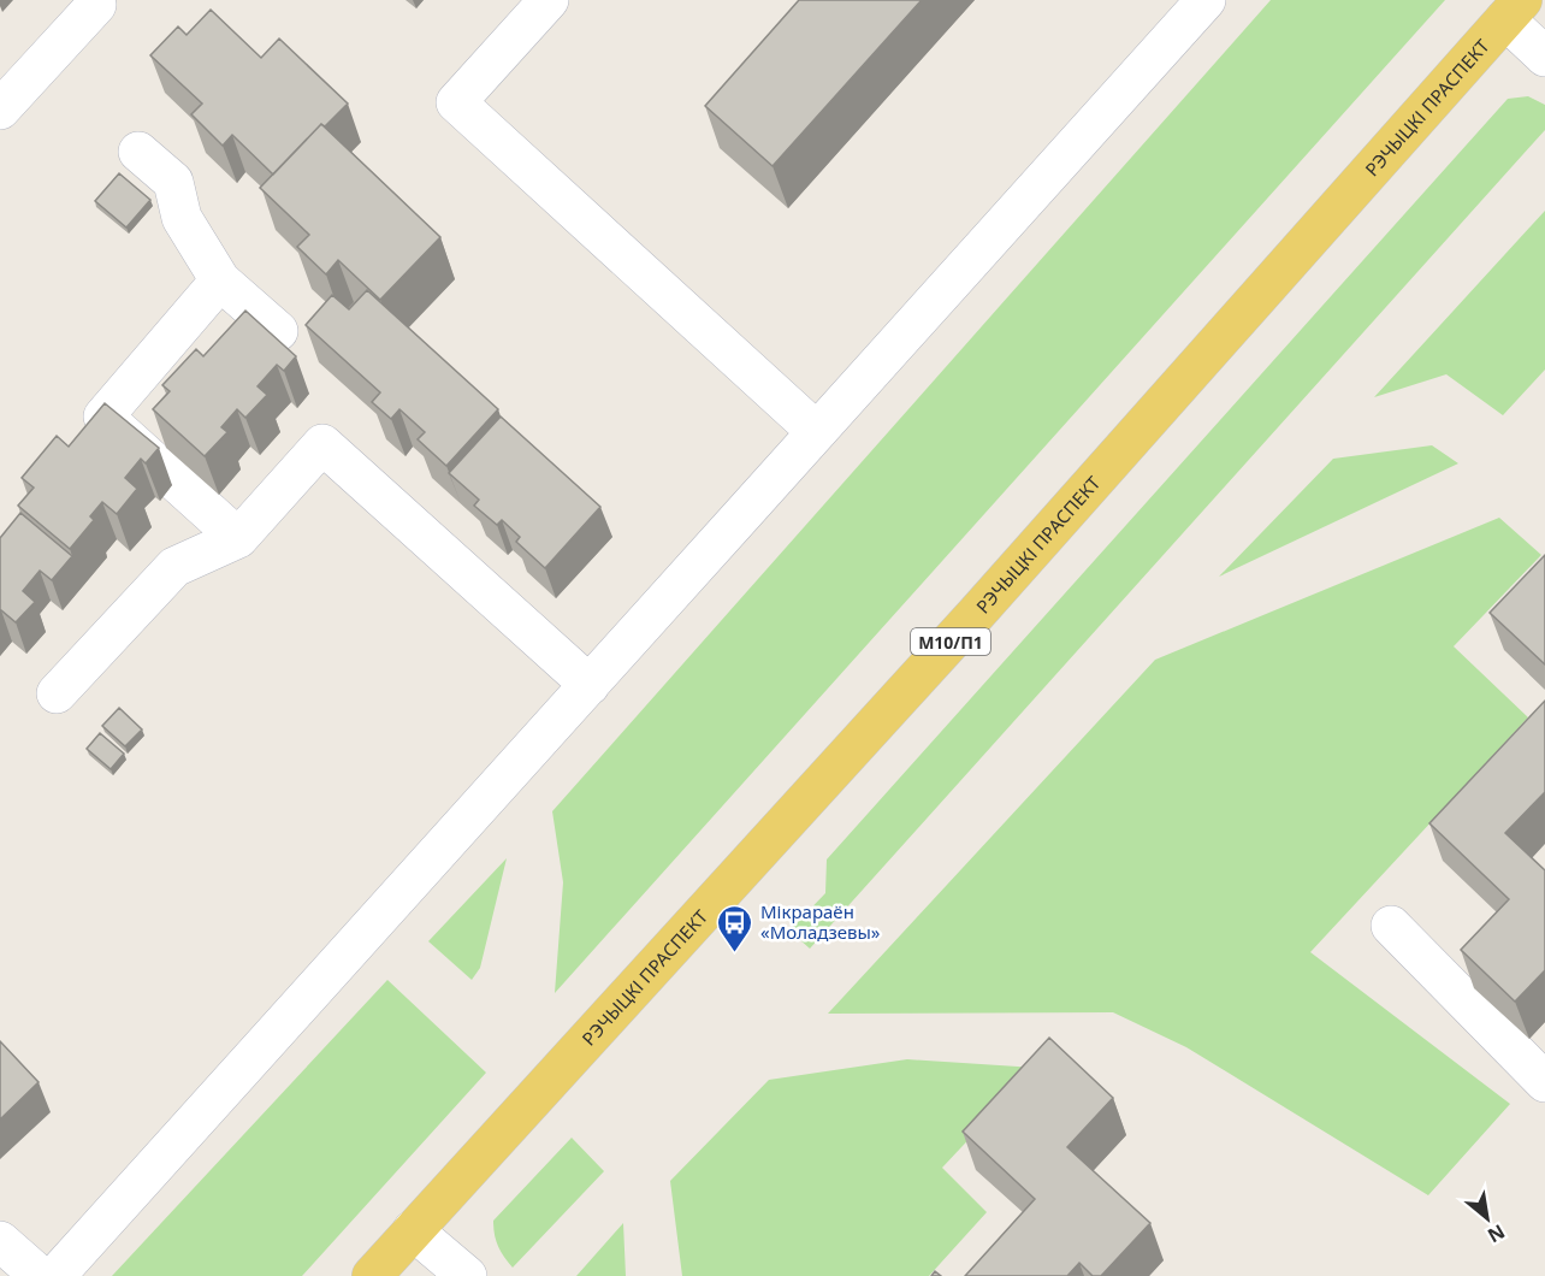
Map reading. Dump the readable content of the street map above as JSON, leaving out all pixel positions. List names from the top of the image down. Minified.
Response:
{"streets":{"main road":["РЭЧЫЦКІ ПРАСПЕКТ","М10/П1"]},"places":{"bus stop":["Мікрараён «Моладзевы»"]},"north":"bottom right"}
